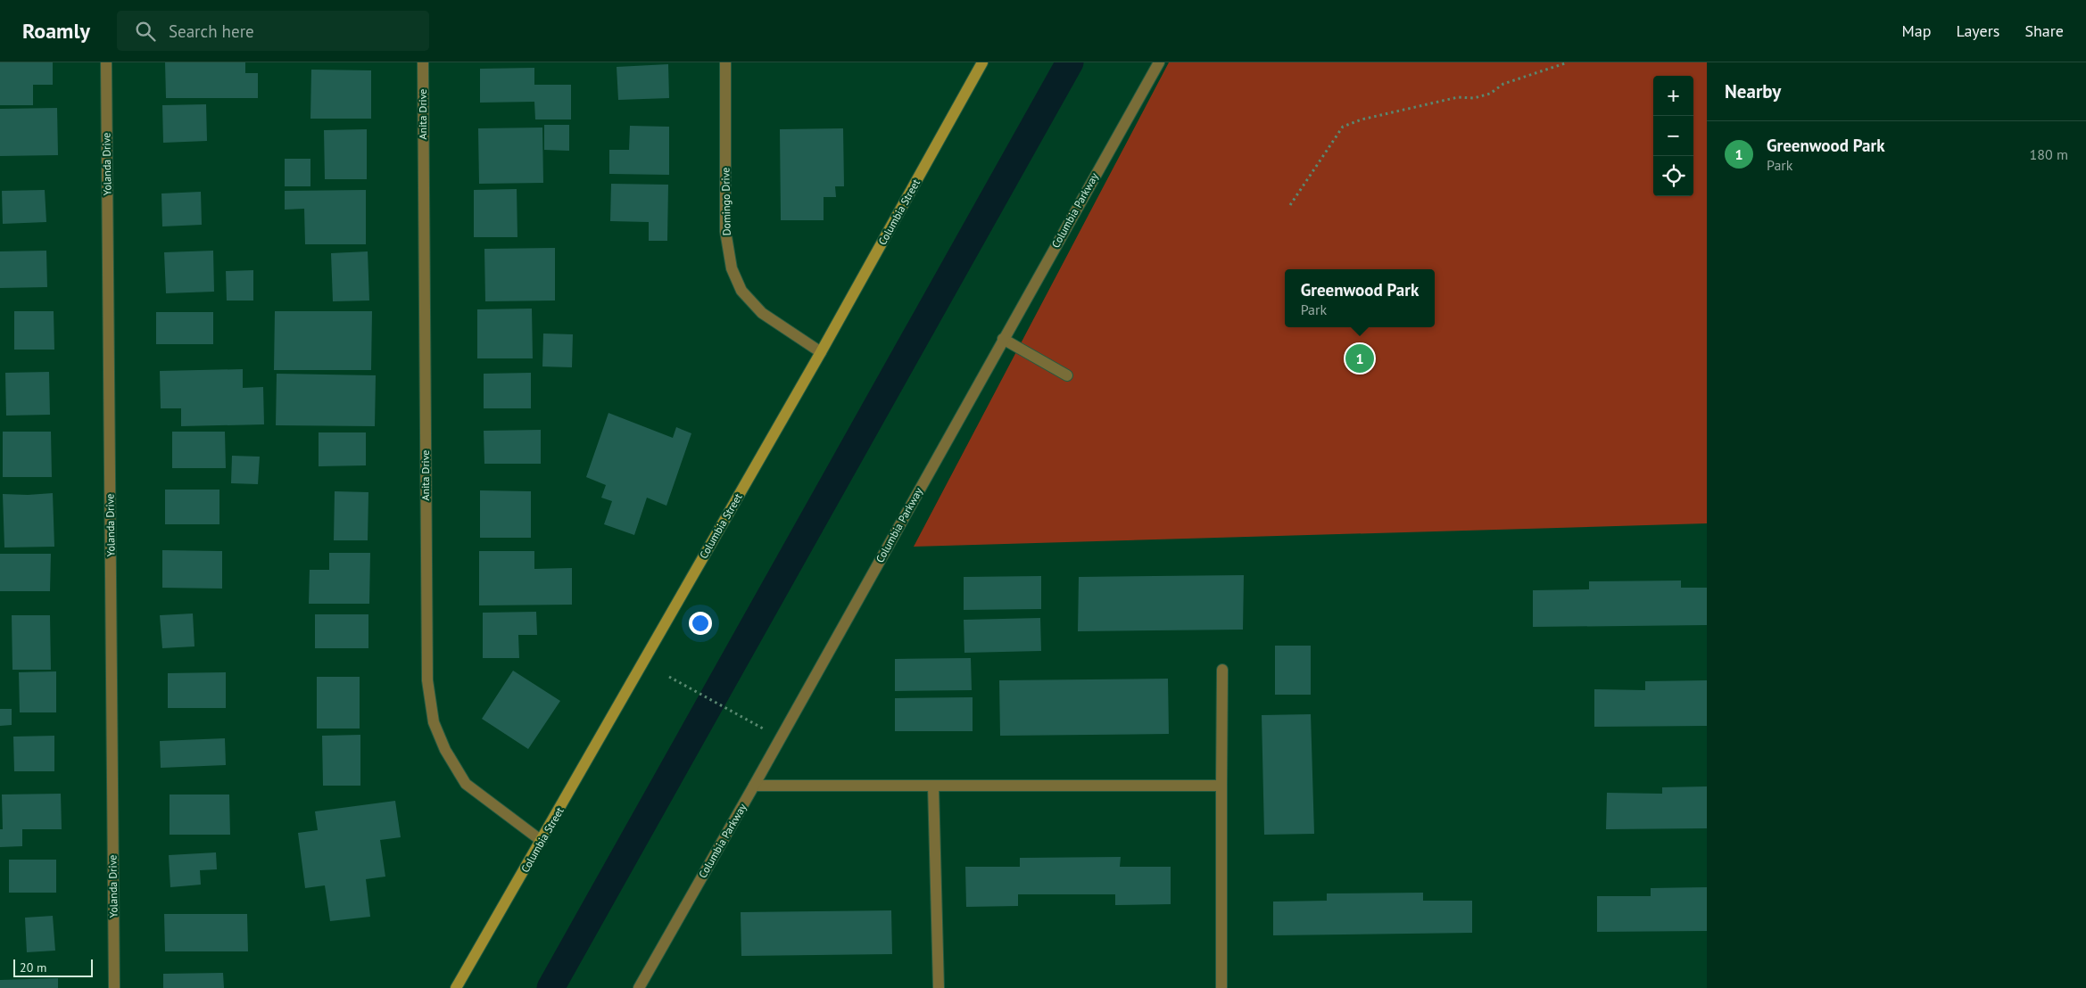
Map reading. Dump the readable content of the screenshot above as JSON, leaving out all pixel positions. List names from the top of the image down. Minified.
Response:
{"streets":{"street":["Anita Drive","Yolanda Drive","Domingo Drive","Columbia Parkway","Columbia Street"]},"crossings":[["Anita Drive","Columbia Street"],["Domingo Drive","Columbia Street"]],"scale_bar":"20 m","page":{"header":"Roamly","search":"Search here","nav":["Map","Layers","Share"],"heading":"Nearby","map_buttons":["+","−"],"list":[{"mark":"1","name":"Greenwood Park","note":"Park","value":"180 m"}],"popup":["Greenwood Park","Park"],"pins":"1","scale":"20 m"}}
